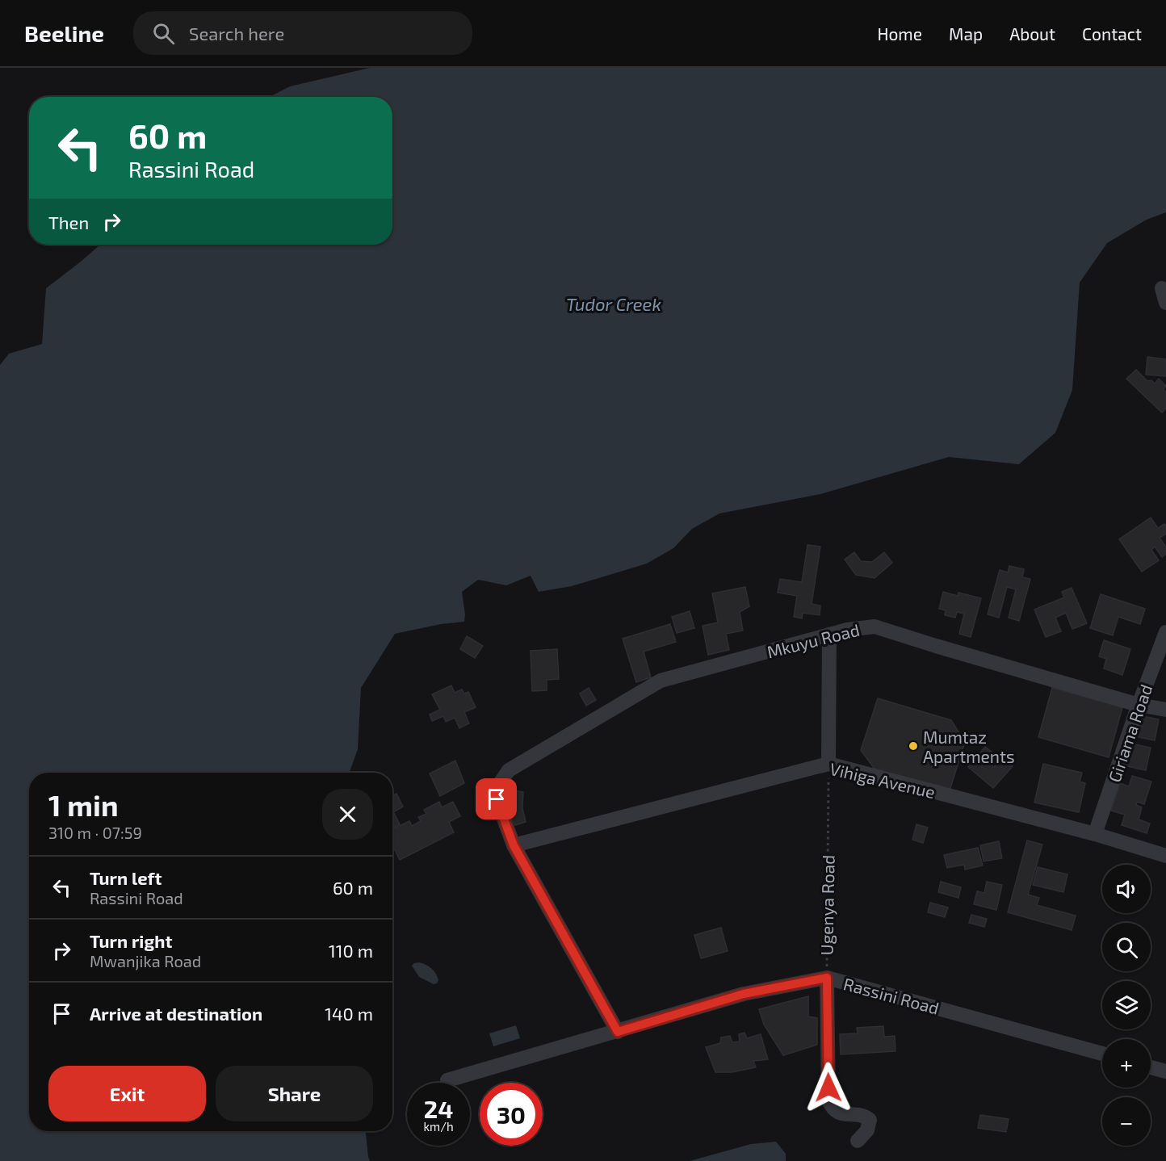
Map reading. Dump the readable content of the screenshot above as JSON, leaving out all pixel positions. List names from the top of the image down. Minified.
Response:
{"streets":{"street":["Mkuyu Road","Giriama Road","Vihiga Avenue","Ugenya Road","Rassini Road"]},"crossings":[["Mkuyu Road","Giriama Road"],["Mkuyu Road","Vihiga Avenue"],["Giriama Road","Vihiga Avenue"],["Vihiga Avenue","Ugenya Road"],["Ugenya Road","Rassini Road"]],"water":["Tudor Creek"],"places":["Mumtaz Apartments"],"page":{"header":"Beeline","search":"Search here","nav":["Home","Map","About","Contact"],"turn":["60 m","Rassini Road"],"then":"Then","heading":["1 min","310 m · 07:59"],"list":[{"name":"Turn left","note":"Rassini Road","value":"60 m"},{"name":"Turn right","note":"Mwanjika Road","value":"110 m"},{"name":"Arrive at destination","value":"140 m"}],"map_buttons":["+","−"],"buttons":["Exit","Share"],"speed":"24 km/h","limit":"30"}}
